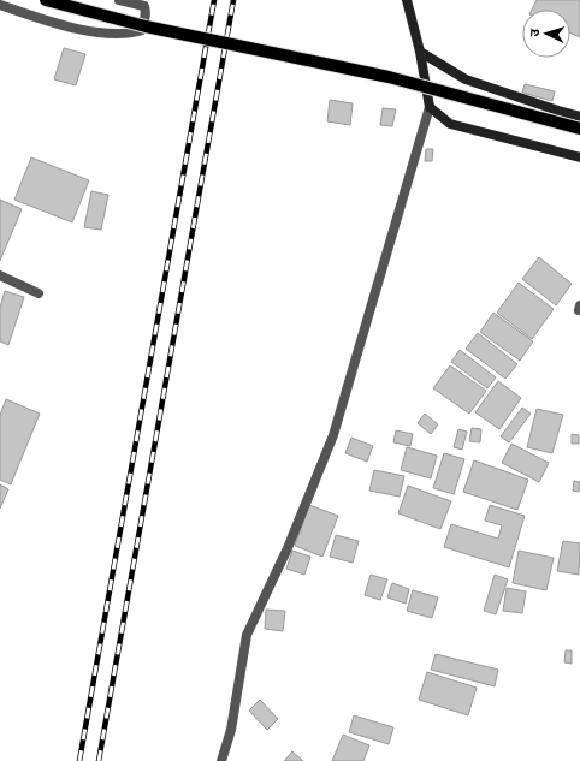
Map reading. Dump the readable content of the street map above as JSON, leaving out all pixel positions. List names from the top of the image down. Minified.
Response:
{"north":"left"}
